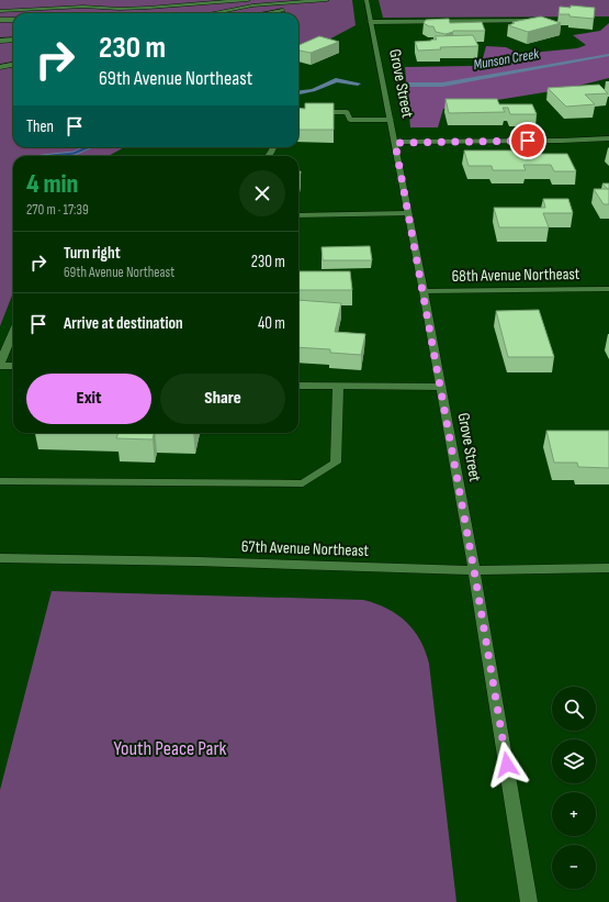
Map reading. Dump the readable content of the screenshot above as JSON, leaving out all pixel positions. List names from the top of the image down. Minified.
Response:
{"streets":{"street":["Grove Street","68th Avenue Northeast","67th Avenue Northeast"]},"crossings":[["Grove Street","68th Avenue Northeast"],["Grove Street","67th Avenue Northeast"]],"water":["Munson Creek"],"parks":["Youth Peace Park"],"page":{"turn":["230 m","69th Avenue Northeast"],"then":"Then","heading":["4 min","270 m · 17:39"],"list":[{"name":"Turn right","note":"69th Avenue Northeast","value":"230 m"},{"name":"Arrive at destination","value":"40 m"}],"buttons":["Exit","Share"],"map_buttons":["+","−"]}}
